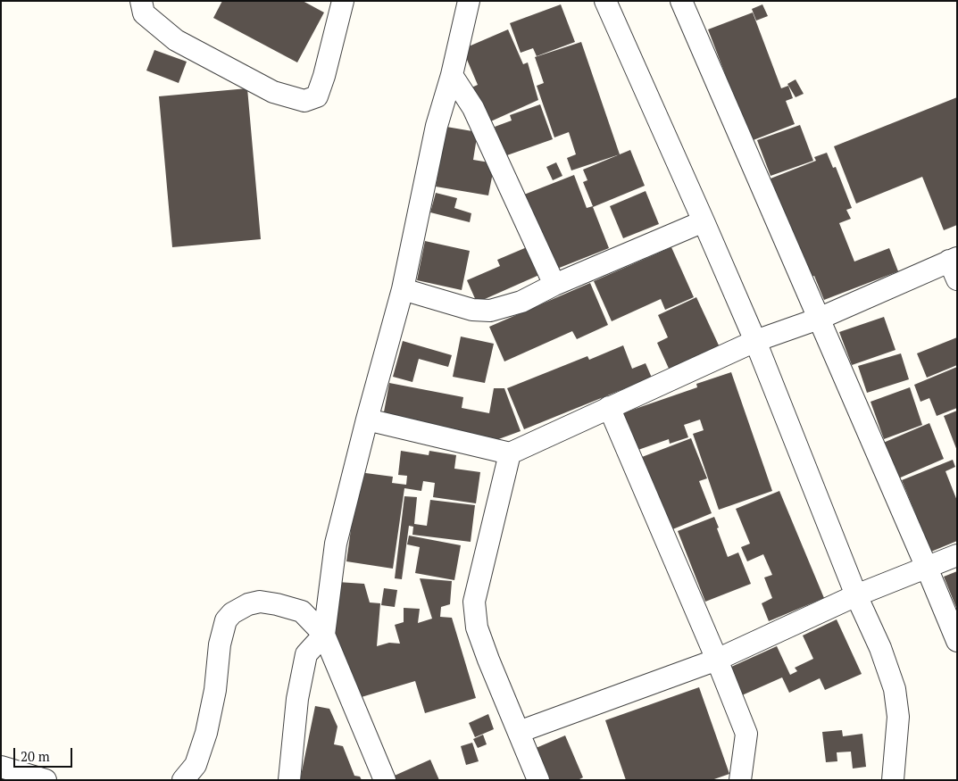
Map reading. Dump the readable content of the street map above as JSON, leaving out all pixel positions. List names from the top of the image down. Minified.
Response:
{"scale_bar":"20 m"}
